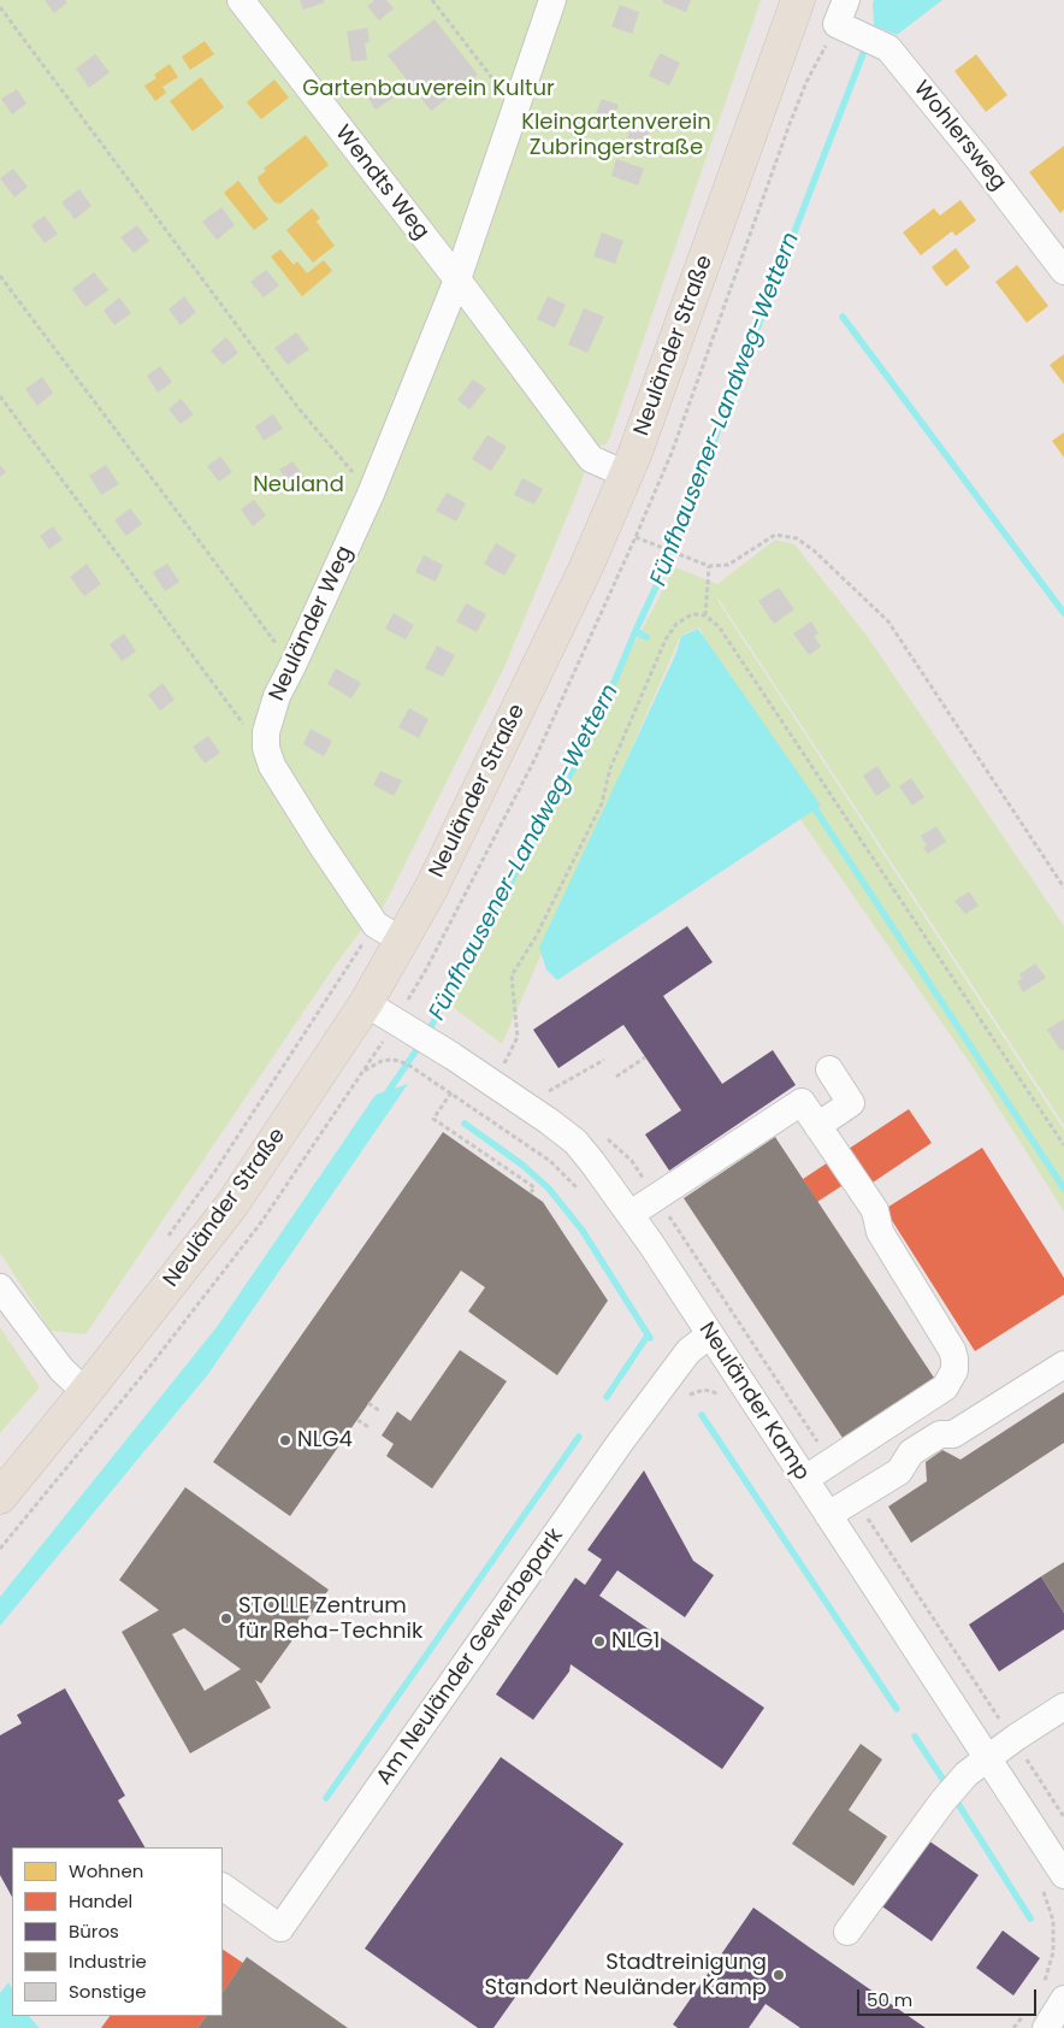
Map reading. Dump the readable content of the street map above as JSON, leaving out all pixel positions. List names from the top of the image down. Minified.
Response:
{"streets":{"main road":["Neuländer Straße"],"street":["Wohlersweg","Wendts Weg","Neuländer Weg","Neuländer Kamp","Am Neuländer Gewerbepark"]},"crossings":[["Wendts Weg","Neuländer Weg"],["Neuländer Straße","Neuländer Weg"],["Neuländer Straße","Neuländer Kamp"],["Neuländer Kamp","Am Neuländer Gewerbepark"]],"water":["Fünfhausener-Landweg-Wettern"],"parks":["Gartenbauverein Kultur","Kleingartenverein Zubringerstraße","Neuland"],"places":["NLG4","STOLLE Zentrum für Reha-Technik","NLG1","Stadtreinigung Standort Neuländer Kamp"],"legend":["Wohnen","Handel","Büros","Industrie","Sonstige"],"scale_bar":"50 m"}
